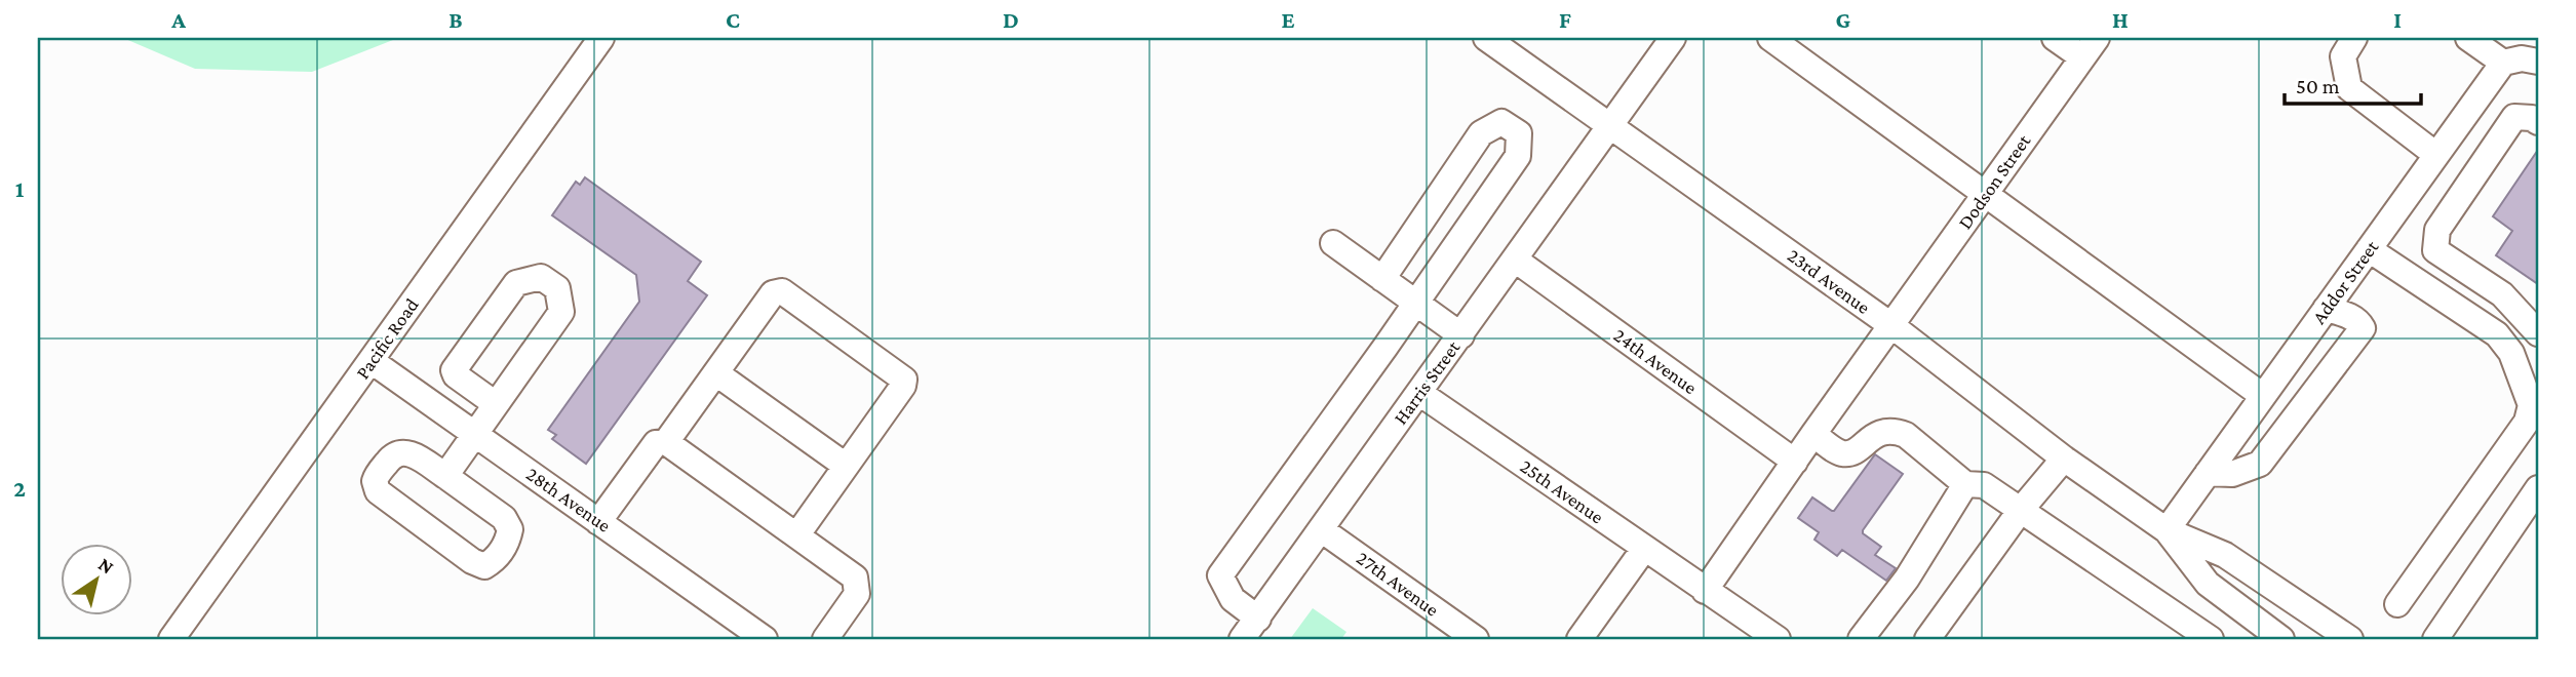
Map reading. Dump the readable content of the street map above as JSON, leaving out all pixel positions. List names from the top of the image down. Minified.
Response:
{"streets":{"street":["Dodson Street","23rd Avenue","Addor Street","Pacific Road","24th Avenue","Harris Street","25th Avenue","28th Avenue","27th Avenue"]},"crossings":[["Dodson Street","23rd Avenue"],["Dodson Street","24th Avenue"],["Dodson Street","25th Avenue"],["23rd Avenue","Addor Street"],["23rd Avenue","Harris Street"],["Pacific Road","28th Avenue"],["24th Avenue","Harris Street"],["Harris Street","25th Avenue"],["Harris Street","27th Avenue"]],"scale_bar":"50 m","north":"top right","grid":{"columns":["A","B","C","D","E","F","G","H","I"],"rows":["1","2"]}}
